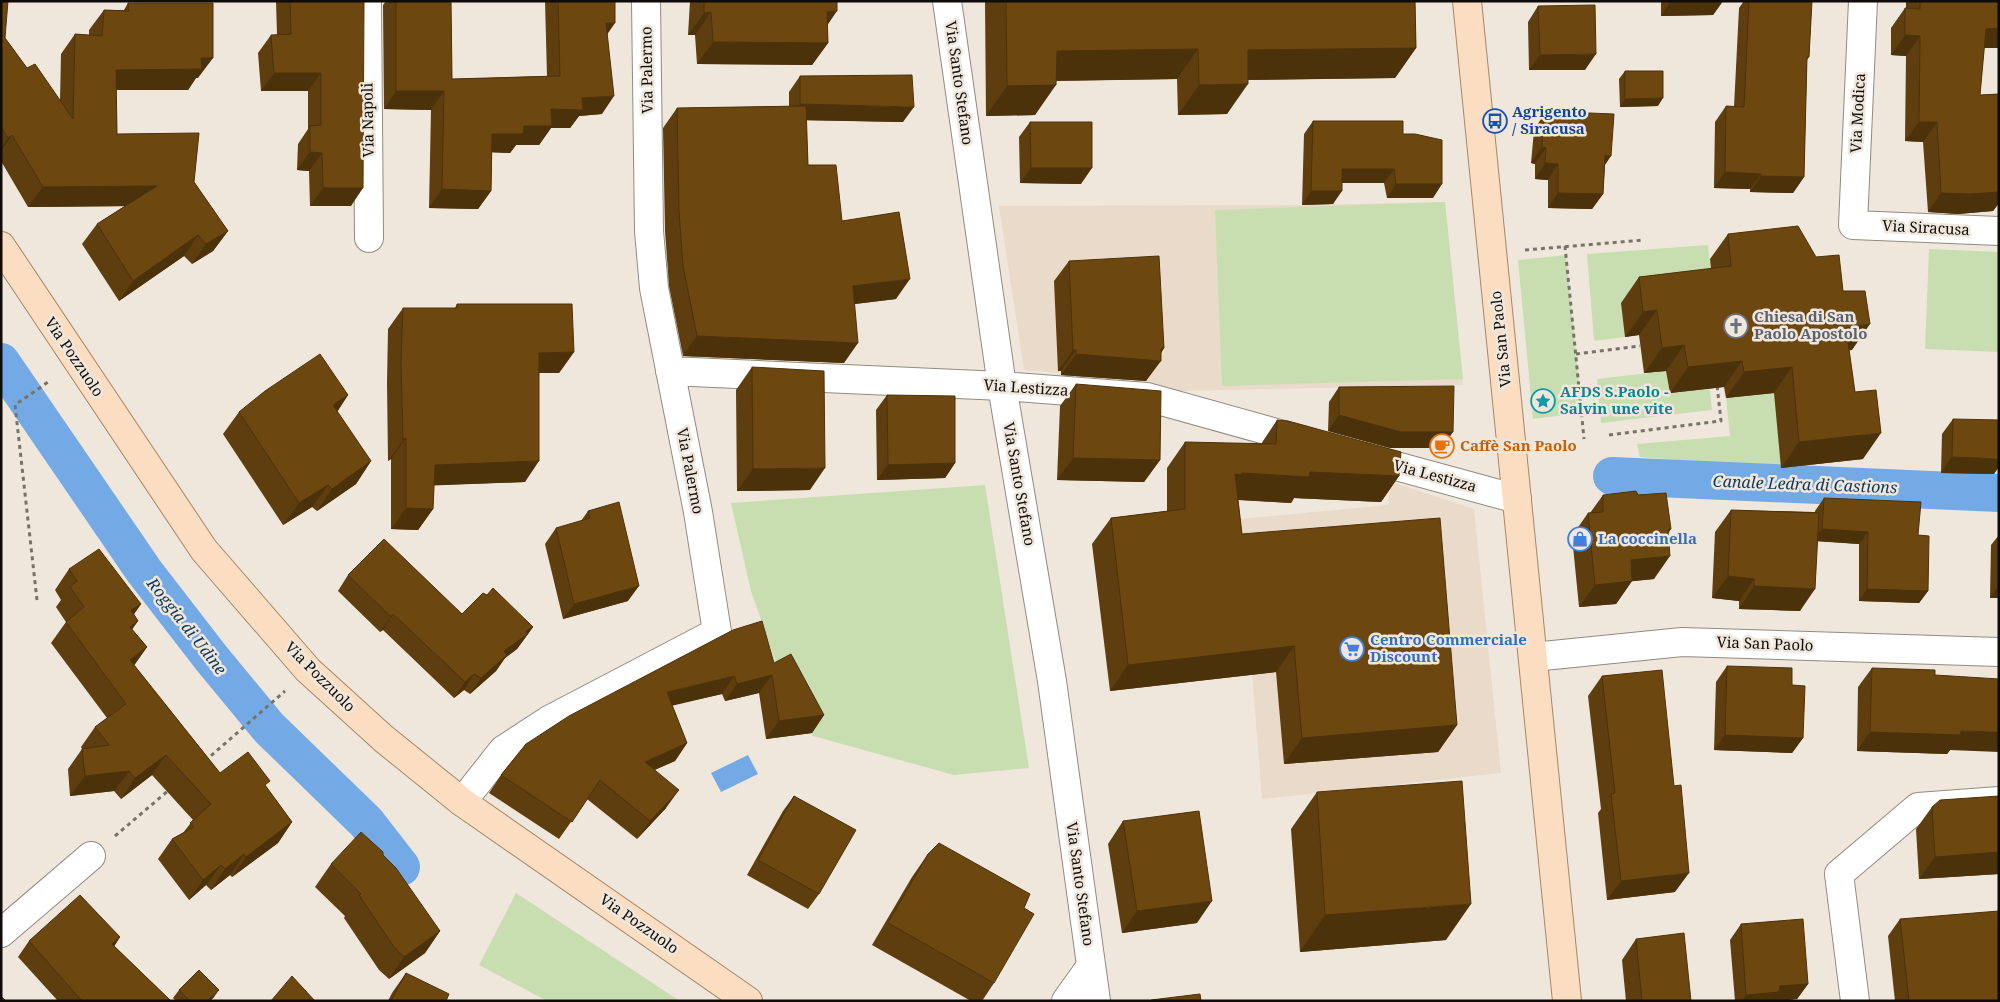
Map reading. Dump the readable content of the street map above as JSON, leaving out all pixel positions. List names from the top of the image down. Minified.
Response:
{"streets":{"main road":["Via San Paolo","Via Pozzuolo"],"street":["Via Palermo","Via Santo Stefano","Via Modica","Via Napoli","Via Siracusa","Via Lestizza"]},"crossings":[["Via Palermo","Via Pozzuolo"],["Via Palermo","Via Lestizza"],["Via Santo Stefano","Via Lestizza"],["Via Modica","Via Siracusa"],["Via San Paolo","Via Lestizza"]],"water":["Canale Ledra di Castions","Roggia di Udine"],"places":{"bus stop":["Agrigento / Siracusa"],"church":["Chiesa di San Paolo Apostolo"],"place":["AFDS S.Paolo - Salvin une vite"],"cafe":["Caffè San Paolo"],"shop":["La coccinella"],"supermarket":["Centro Commerciale Discount"]}}
